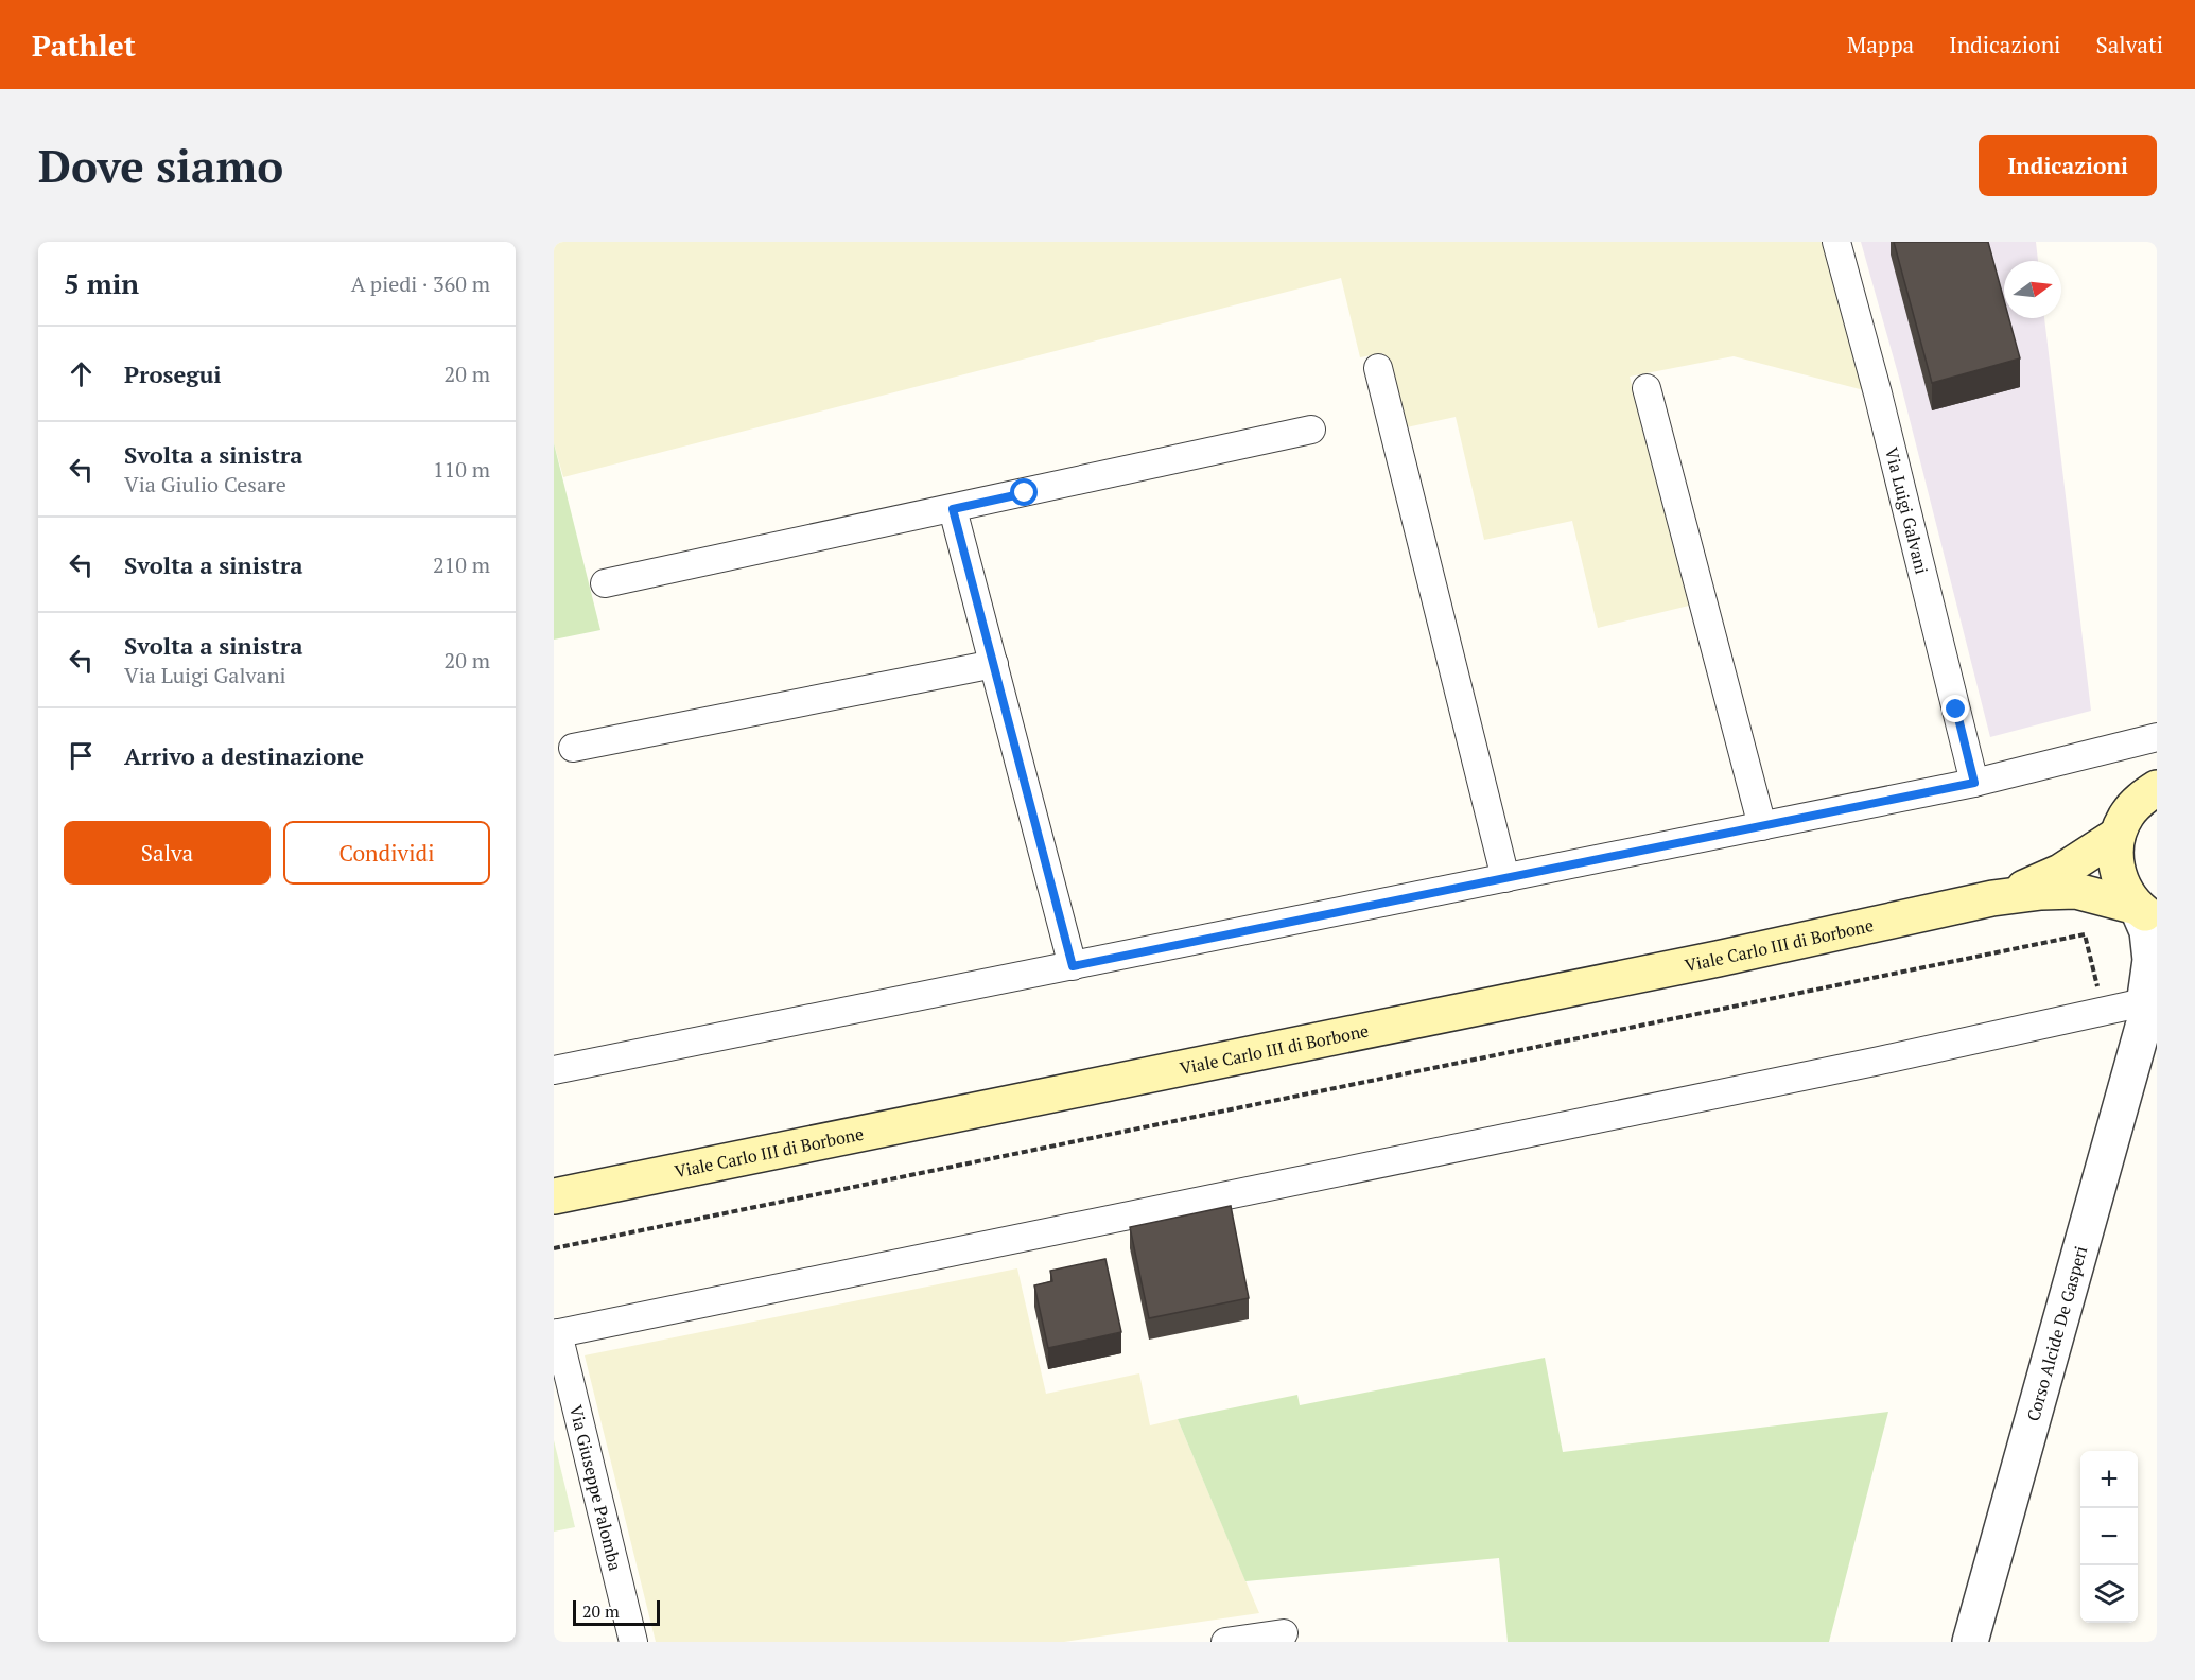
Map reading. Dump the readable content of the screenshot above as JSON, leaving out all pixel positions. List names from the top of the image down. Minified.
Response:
{"streets":{"main road":["Viale Carlo III di Borbone"],"street":["Via Luigi Galvani","Corso Alcide De Gasperi","Via Giuseppe Palomba"]},"crossings":[["Viale Carlo III di Borbone","Corso Alcide De Gasperi"]],"scale_bar":"20 m","north":"right","page":{"header":"Pathlet","nav":["Mappa","Indicazioni","Salvati"],"buttons":["Indicazioni",["Salva","Condividi"]],"title":"Dove siamo","heading":["5 min","A piedi · 360 m"],"list":[["Prosegui","20 m"],["Svolta a sinistra","Via Giulio Cesare","110 m"],["Svolta a sinistra","210 m"],["Svolta a sinistra","Via Luigi Galvani","20 m"],"Arrivo a destinazione"],"map_buttons":["+","−"],"scale":"20 m"}}
